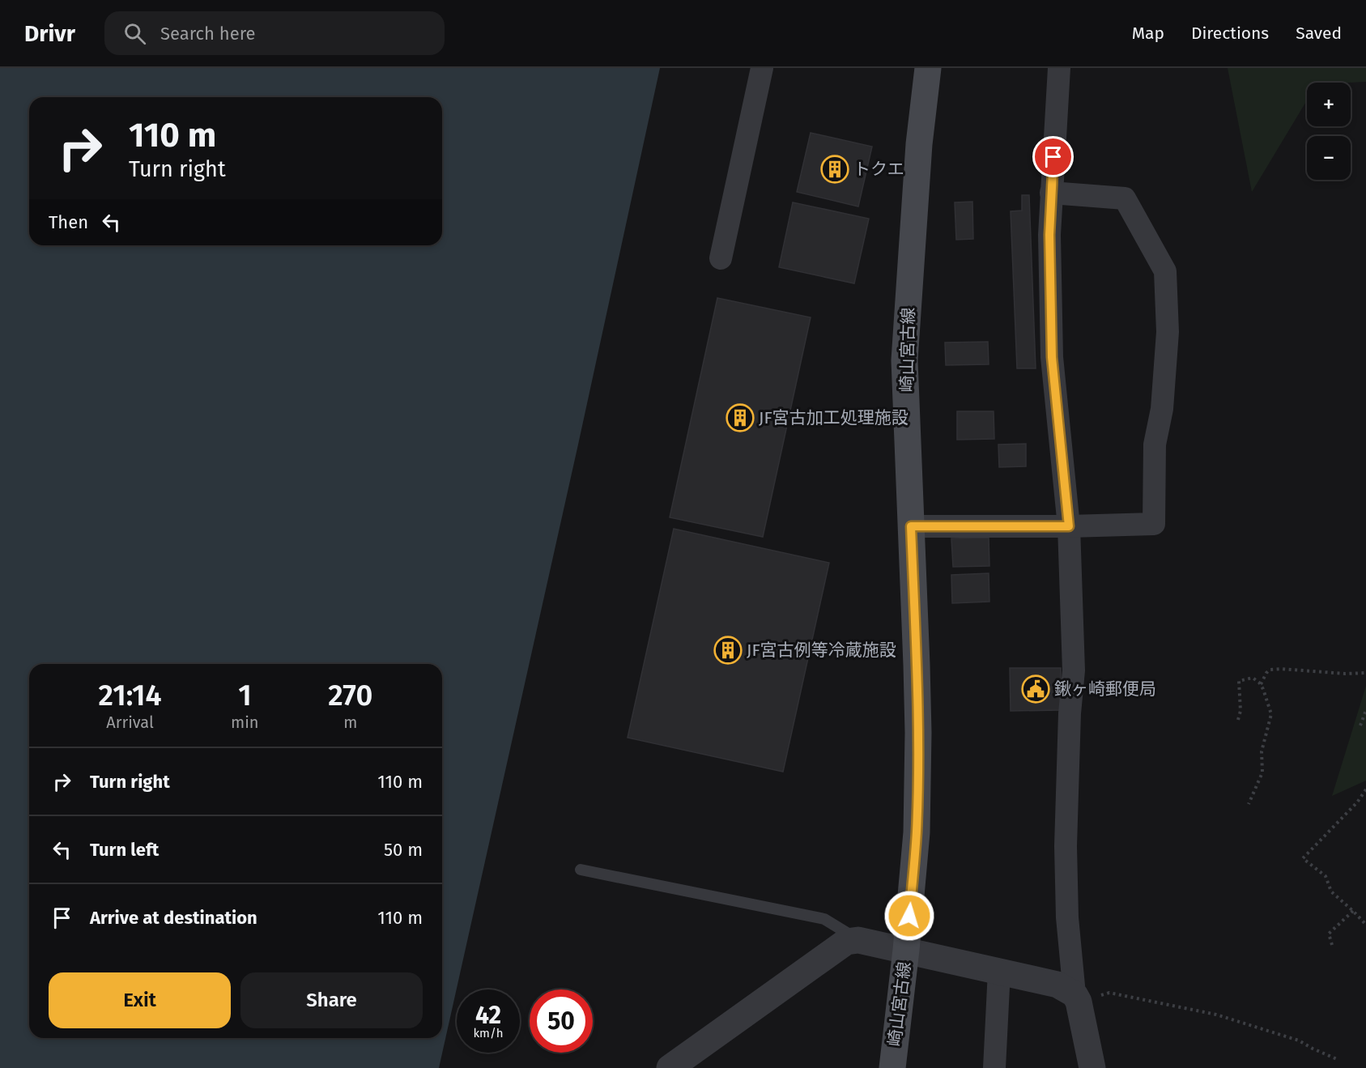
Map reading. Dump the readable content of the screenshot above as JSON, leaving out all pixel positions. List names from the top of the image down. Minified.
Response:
{"streets":{"main road":["崎山宮古線"]},"places":{"building":["トクエ","JF宮古加工処理施設","JF宮古例等冷蔵施設"],"public building":["鍬ヶ崎郵便局"]},"page":{"header":"Drivr","search":"Search here","nav":["Map","Directions","Saved"],"map_buttons":["+","−"],"turn":["110 m","Turn right"],"then":"Then","eta":["21:14","Arrival","1","min","270","m"],"list":[{"name":"Turn right","value":"110 m"},{"name":"Turn left","value":"50 m"},{"name":"Arrive at destination","value":"110 m"}],"buttons":["Exit","Share"],"speed":"42 km/h","limit":"50"}}
